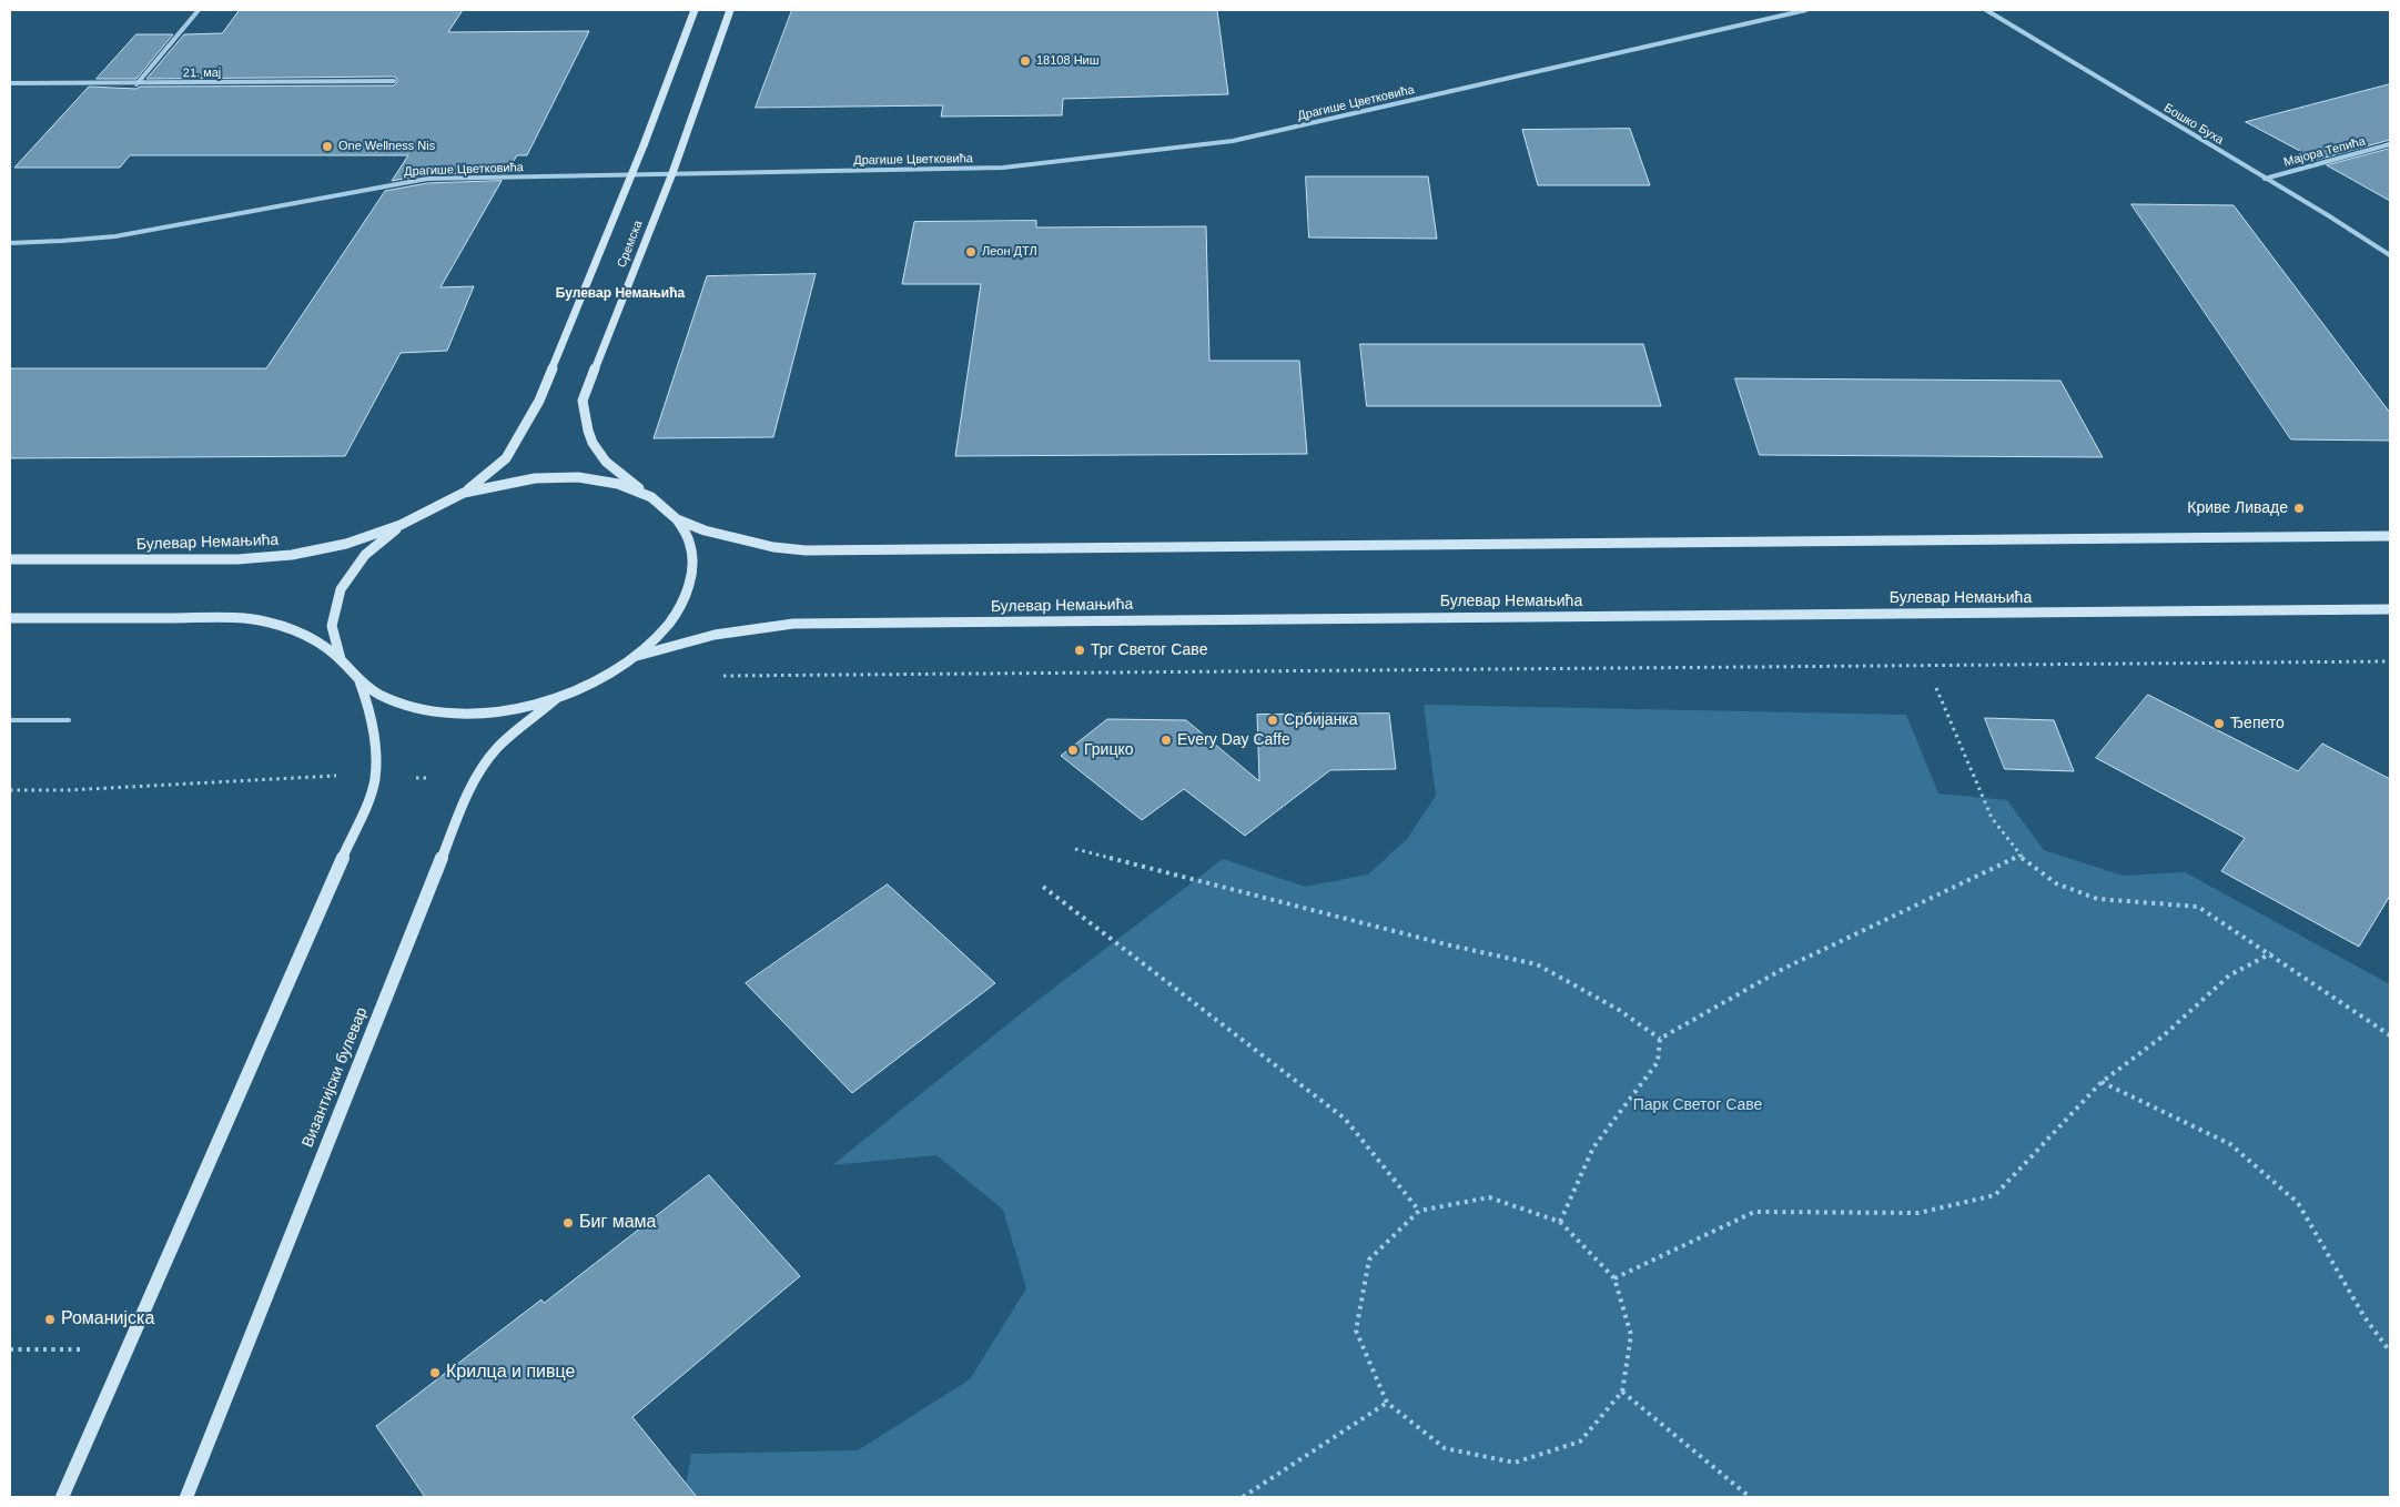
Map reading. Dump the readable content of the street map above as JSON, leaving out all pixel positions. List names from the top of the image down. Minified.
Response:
{"streets":{"street":["21. мај","Драгише Цветковића","Бошко Буха","Мајора Тепића","Сремска","Булевар Немањића","Византијски булевар"]},"crossings":[["Драгише Цветковића","Сремска"],["Бошко Буха","Мајора Тепића"],["Сремска","Булевар Немањића"],["Булевар Немањића","Византијски булевар"]],"districts":["Булевар Немањића"],"parks":["Парк Светог Саве"],"places":["18108 Ниш","One Wellness Nis","Леон ДТЛ","Криве Ливаде","Трг Светог Саве","Србијанка","Ђепето","Every Day Caffe","Грицко","Биг мама","Романијска","Крилца и пивце"]}
